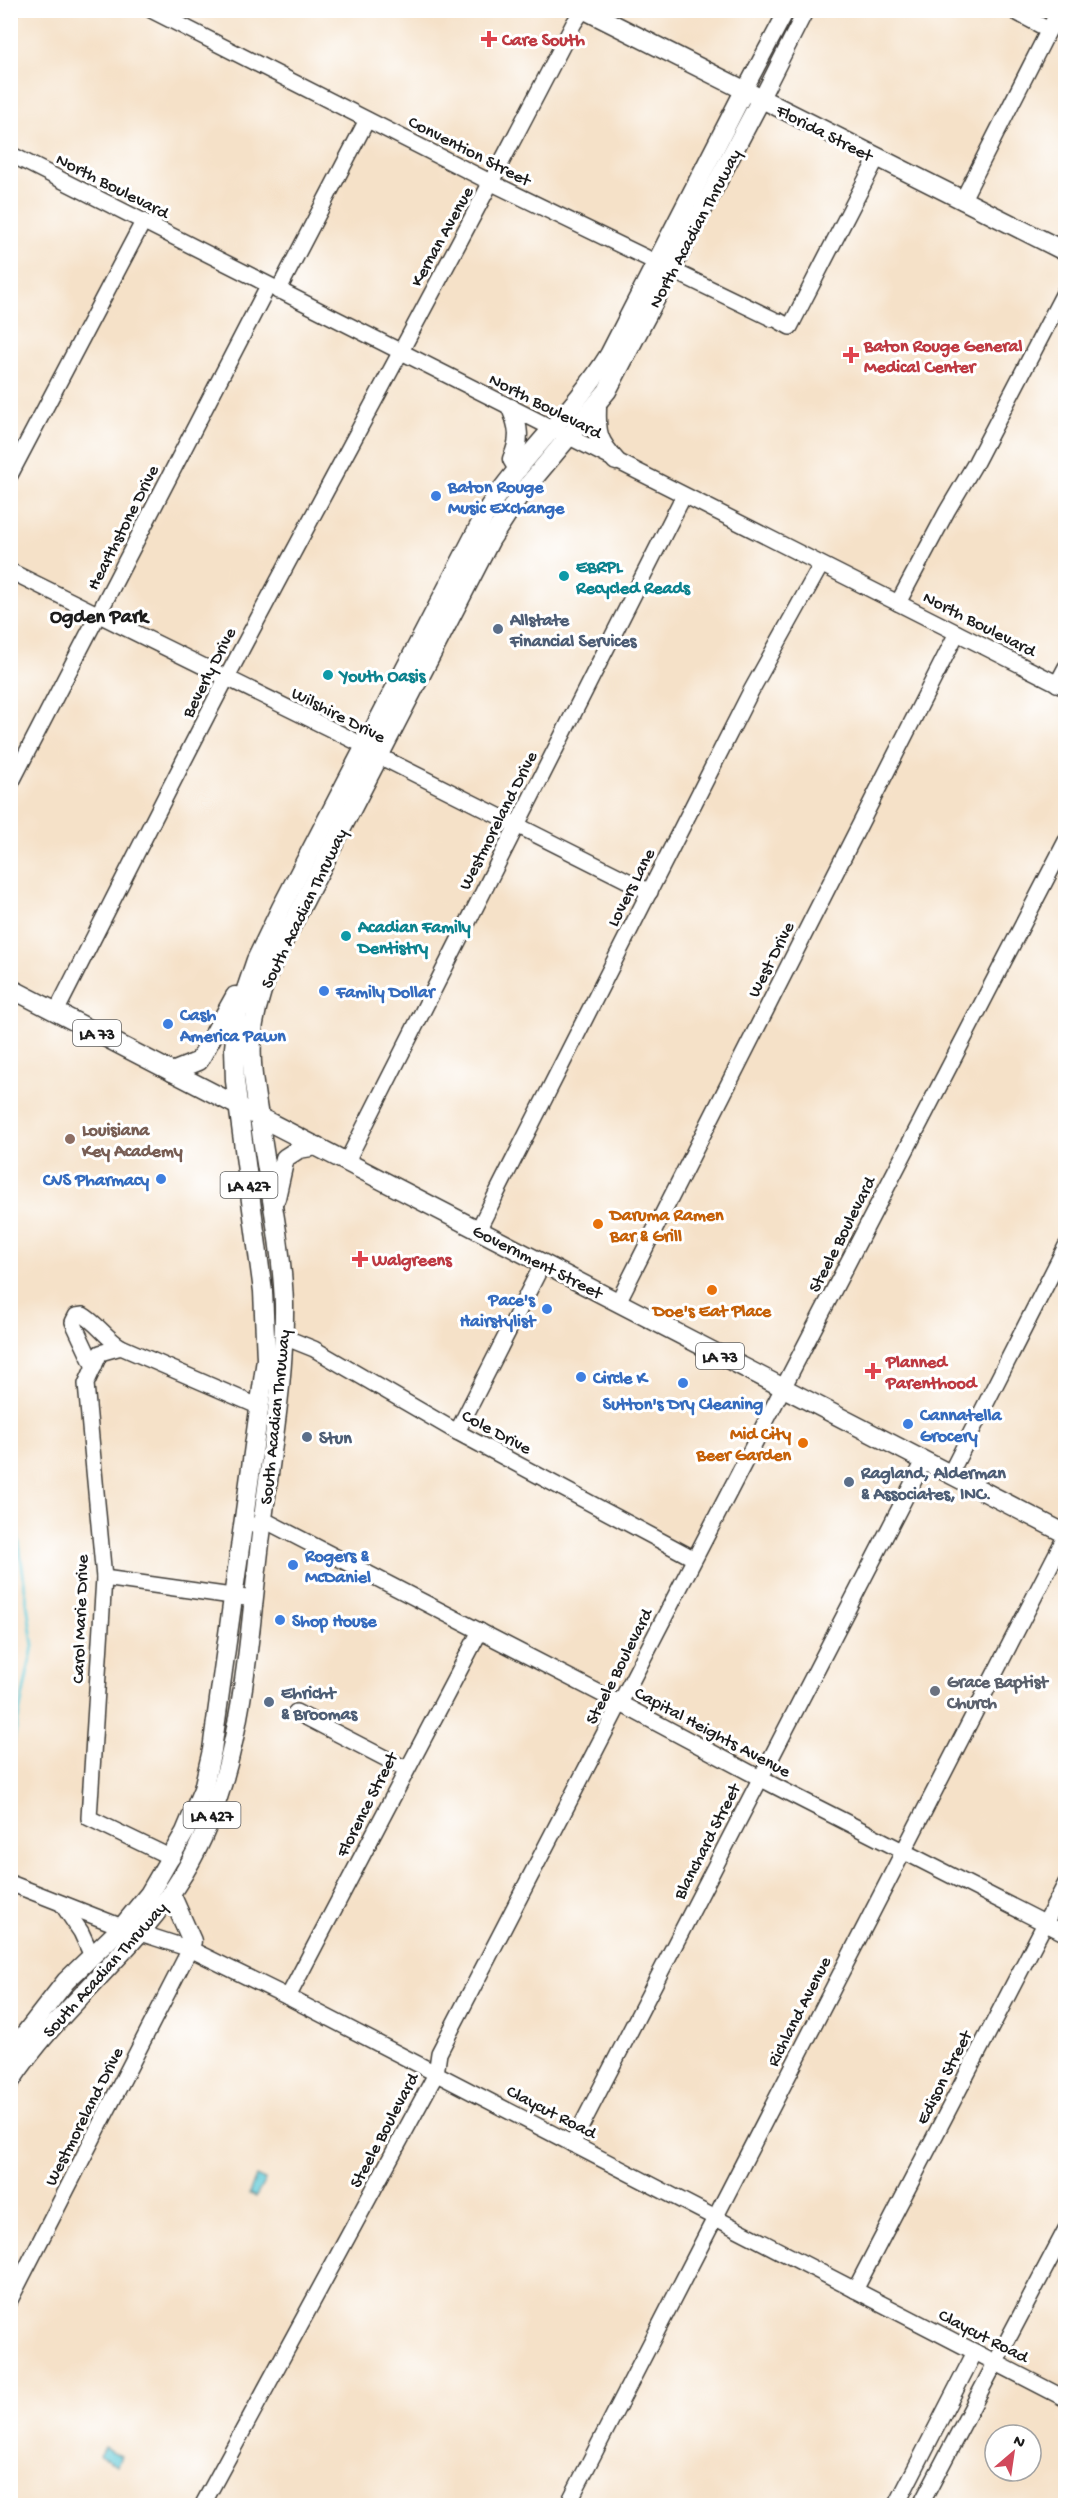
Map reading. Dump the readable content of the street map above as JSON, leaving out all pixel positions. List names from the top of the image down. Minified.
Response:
{"streets":{"main road":["Florida Street","North Acadian Thruway","South Acadian Thruway","LA 73","LA 427","Government Street"],"street":["Convention Street","North Boulevard","Kernan Avenue","Hearthstone Drive","Beverly Drive","Wilshire Drive","Westmoreland Drive","Lovers Lane","West Drive","Steele Boulevard","Cole Drive","Carol Marie Drive","Capital Heights Avenue","Florence Street","Blanchard Street","Richland Avenue","Edison Street","Claycut Road"]},"crossings":[["Florida Street","Convention Street"],["Florida Street","North Acadian Thruway"],["Florida Street","Kernan Avenue"],["Convention Street","North Acadian Thruway"],["Convention Street","Kernan Avenue"],["Convention Street","Hearthstone Drive"],["North Boulevard","North Acadian Thruway"],["North Boulevard","Kernan Avenue"],["North Boulevard","Hearthstone Drive"],["North Boulevard","Beverly Drive"],["North Boulevard","Westmoreland Drive"],["North Boulevard","Lovers Lane"],["North Boulevard","South Acadian Thruway"],["North Boulevard","West Drive"],["North Acadian Thruway","South Acadian Thruway"],["Kernan Avenue","Beverly Drive"],["Hearthstone Drive","Wilshire Drive"],["Beverly Drive","Wilshire Drive"],["Beverly Drive","Government Street"],["Wilshire Drive","Westmoreland Drive"],["Wilshire Drive","Lovers Lane"],["Wilshire Drive","South Acadian Thruway"],["Westmoreland Drive","Government Street"],["Westmoreland Drive","Claycut Road"],["Lovers Lane","Government Street"],["South Acadian Thruway","Government Street"],["South Acadian Thruway","Cole Drive"],["South Acadian Thruway","Carol Marie Drive"],["South Acadian Thruway","Capital Heights Avenue"],["South Acadian Thruway","Claycut Road"],["West Drive","Government Street"],["Steele Boulevard","Government Street"],["Steele Boulevard","Cole Drive"],["Steele Boulevard","Capital Heights Avenue"],["Steele Boulevard","Claycut Road"],["Government Street","Blanchard Street"],["Government Street","Richland Avenue"],["Capital Heights Avenue","Florence Street"],["Capital Heights Avenue","Blanchard Street"],["Capital Heights Avenue","Richland Avenue"],["Capital Heights Avenue","Edison Street"],["Florence Street","Claycut Road"],["Blanchard Street","Claycut Road"],["Richland Avenue","Claycut Road"],["Edison Street","Claycut Road"]],"districts":["Ogden Park"],"places":{"health":["Care South","Baton Rouge General Medical Center","Walgreens","Planned Parenthood"],"other":["Baton Rouge Music Exchange","EBRPL Recycled Reads","Allstate Financial Services","Youth Oasis","Acadian Family Dentistry","Family Dollar","Cash America Pawn","Louisiana Key Academy","CVS Pharmacy","Daruma Ramen Bar & Grill","Doe's Eat Place","Pace's Hairstylist","Circle K","Sutton's Dry Cleaning","Cannatella Grocery","Stun","Mid City Beer Garden","Ragland, Alderman & Associates, INC.","Rogers & McDaniel","Shop House","Grace Baptist Church","Ehricht & Broomas"]},"north":"top right"}
